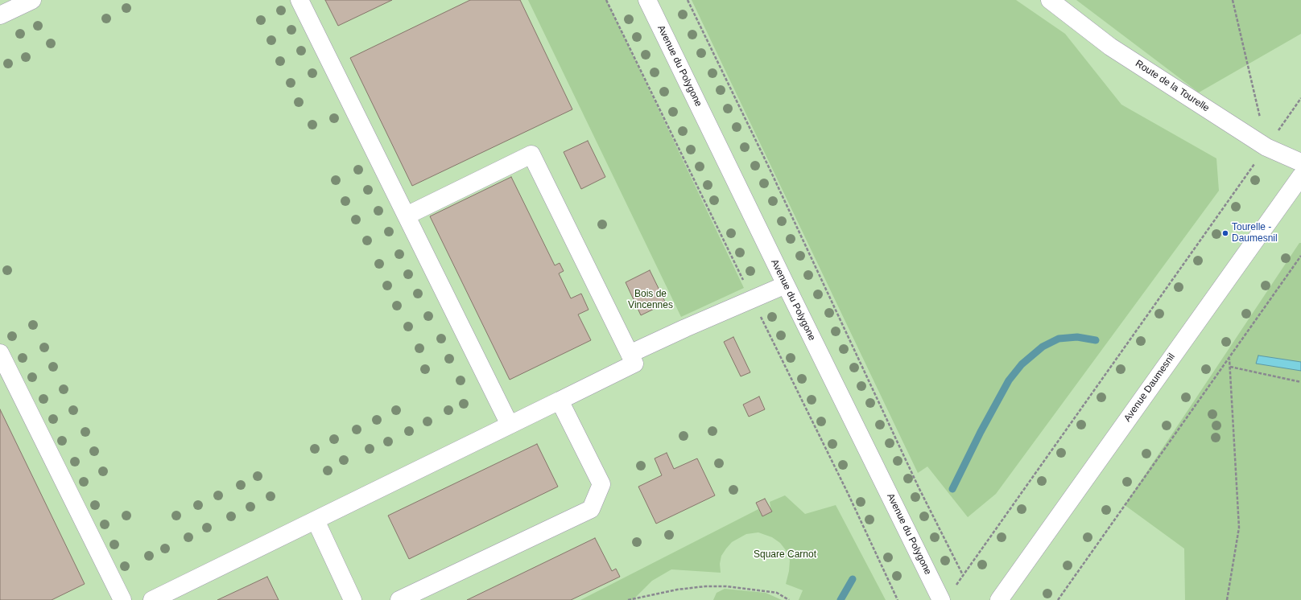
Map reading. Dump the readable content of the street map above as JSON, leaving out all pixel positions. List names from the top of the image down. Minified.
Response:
{"streets":{"street":["Avenue du Polygone","Route de la Tourelle","Avenue Daumesnil"]},"parks":["Bois de Vincennes","Square Carnot"],"places":["Tourelle - Daumesnil"]}
